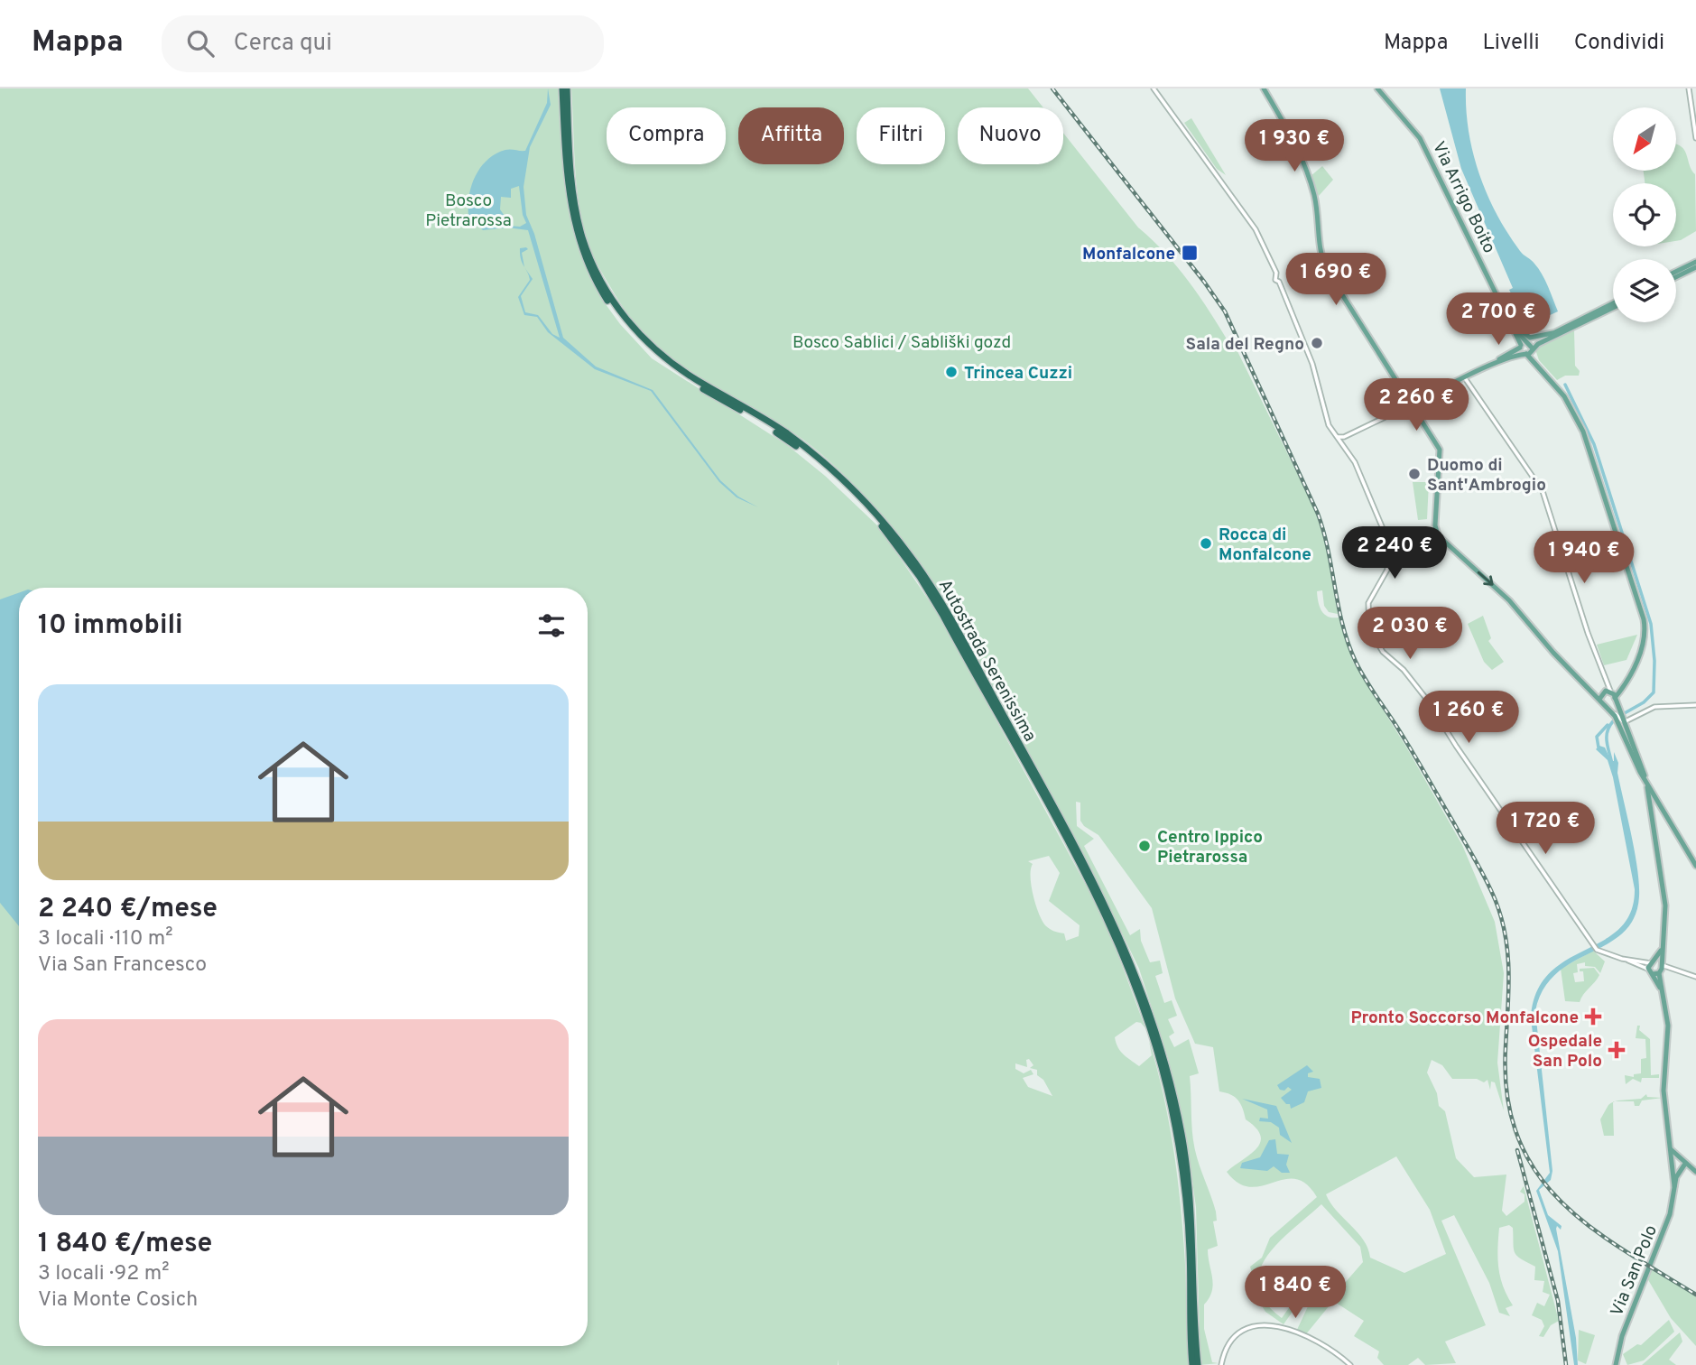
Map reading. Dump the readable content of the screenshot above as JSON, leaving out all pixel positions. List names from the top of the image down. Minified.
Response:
{"streets":{"highway":["Autostrada Serenissima"],"main road":["Via Arrigo Boito","Via San Polo"]},"parks":["Bosco Pietrarossa","Bosco Sablici / Sabliški gozd"],"places":{"transit":["Monfalcone"],"other":["Sala del Regno","Trincea Cuzzi","Duomo di Sant'Ambrogio","Rocca di Monfalcone","Centro Ippico Pietrarossa"],"health":["Pronto Soccorso Monfalcone","Ospedale San Polo"]},"north":"bottom left","page":{"header":"Mappa","search":"Cerca qui","nav":["Mappa","Livelli","Condividi"],"chip":["Compra","Affitta","Filtri","Nuovo"],"price":["1 930 €","1 690 €","2 700 €","2 260 €","2 240 €","1 940 €","2 030 €","1 260 €","1 720 €","1 840 €"],"heading":"10 immobili","list":[{"name":"2 240 €/mese","note":"3 locali · 110 m² · Via San Francesco"},{"name":"1 840 €/mese","note":"3 locali · 92 m² · Via Monte Cosich"}]}}
